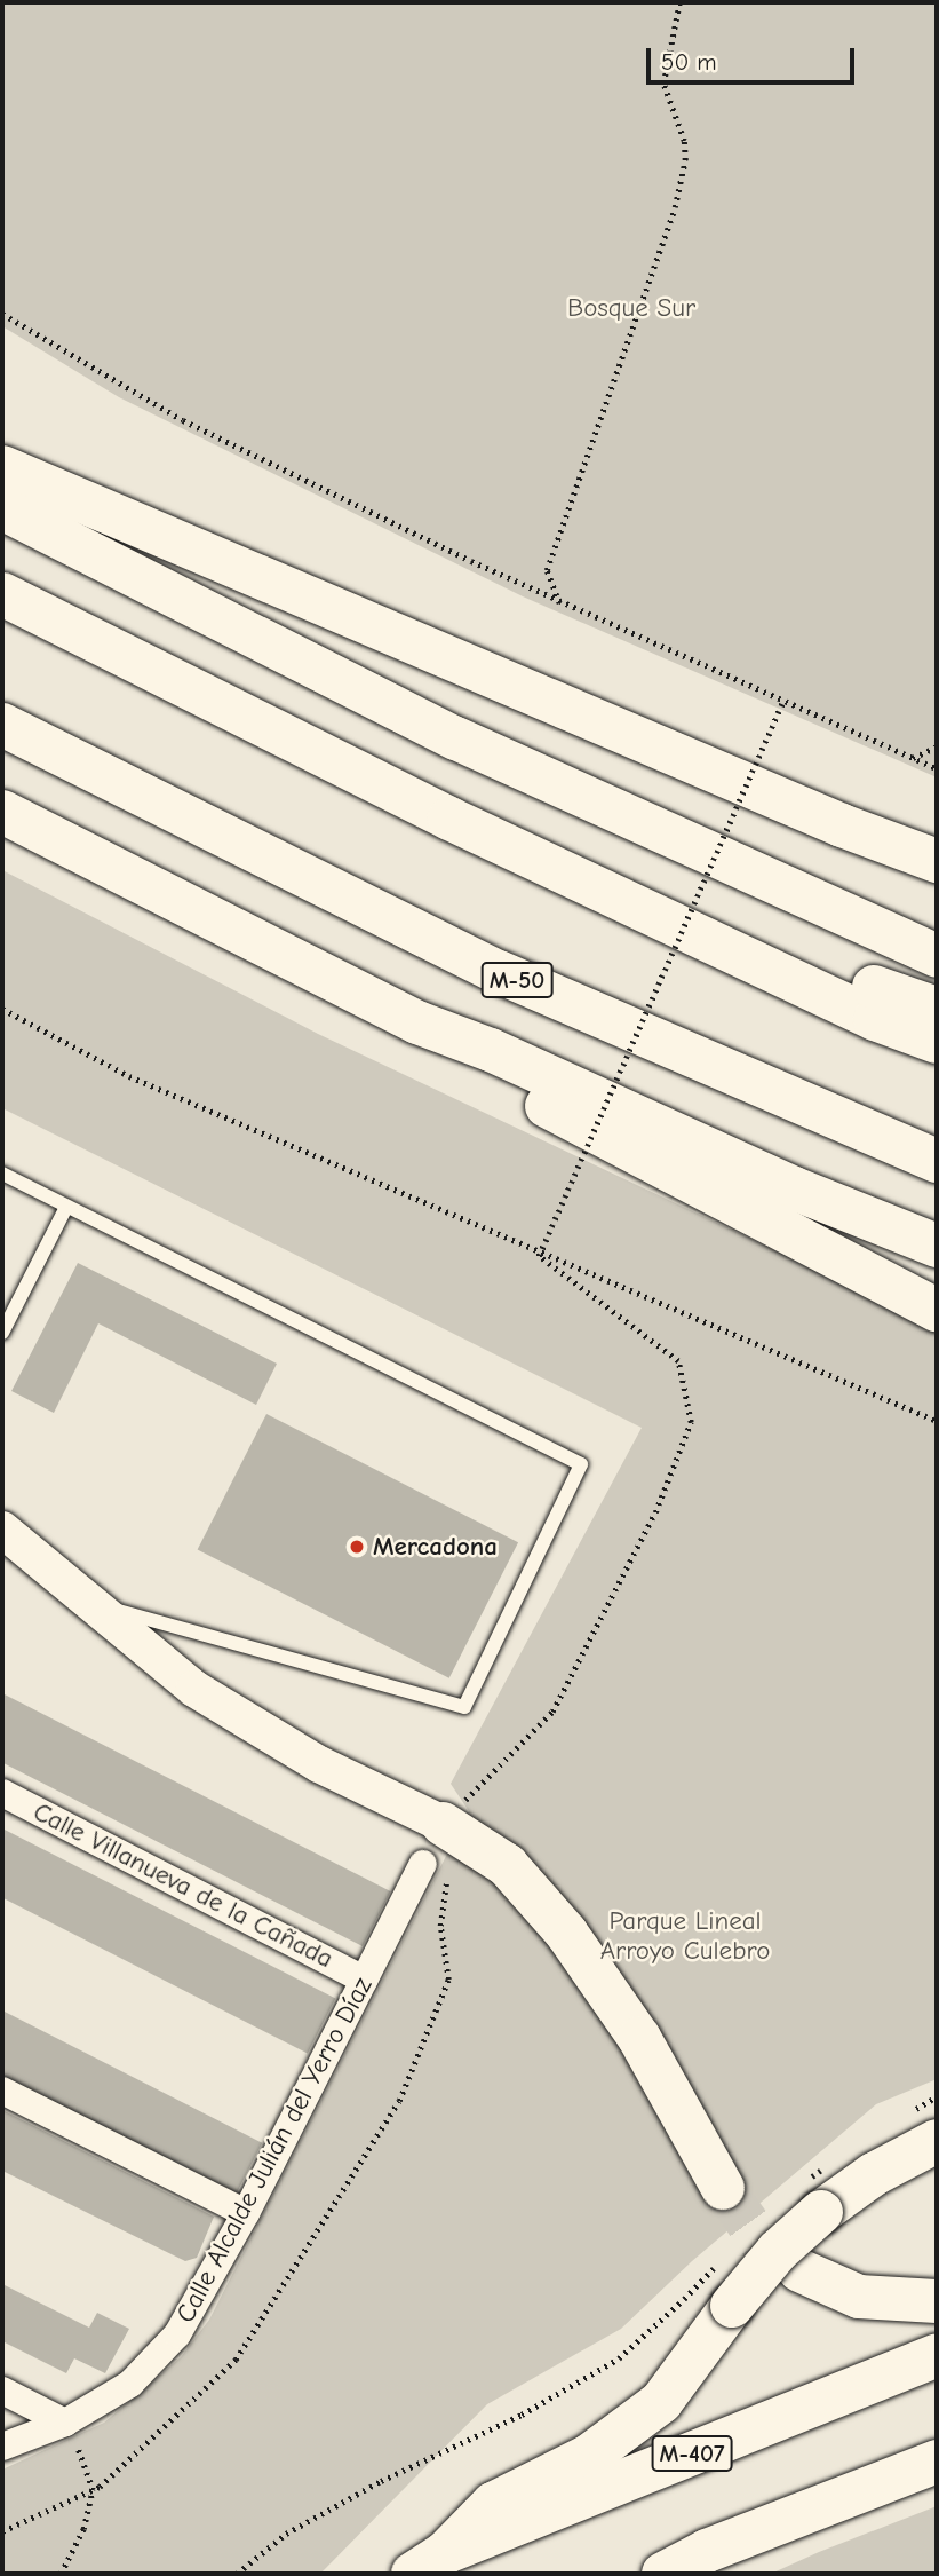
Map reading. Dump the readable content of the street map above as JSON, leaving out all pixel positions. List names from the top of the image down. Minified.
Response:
{"streets":{"highway":["M-50","M-407"],"street":["Calle Villanueva de la Cañada","Calle Alcalde Julián del Yerro Díaz"]},"crossings":[["Calle Villanueva de la Cañada","Calle Alcalde Julián del Yerro Díaz"]],"parks":["Bosque Sur","Parque Lineal Arroyo Culebro"],"places":["Mercadona"],"scale_bar":"50 m"}
